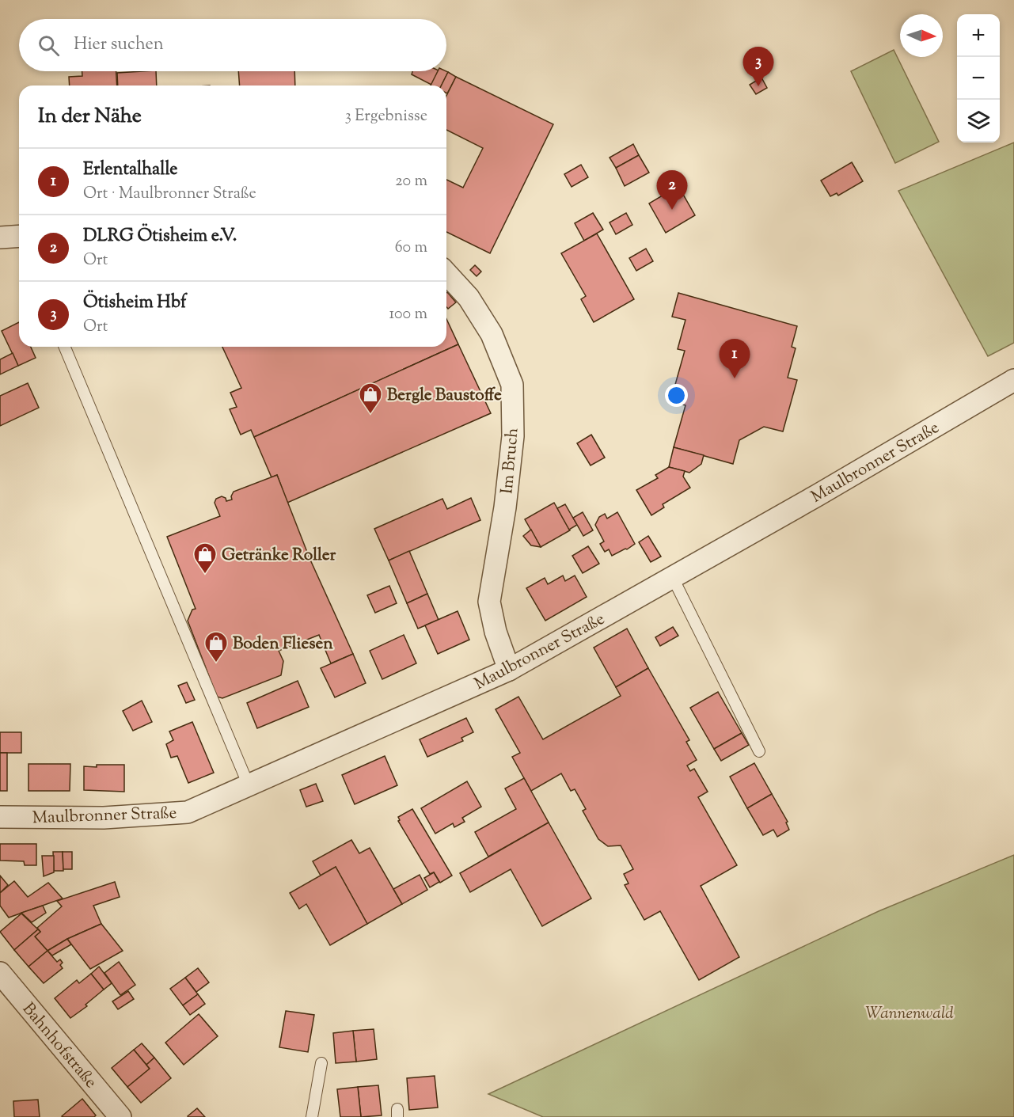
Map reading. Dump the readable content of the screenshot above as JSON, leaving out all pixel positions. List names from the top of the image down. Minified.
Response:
{"streets":{"street":["Im Bruch","Maulbronner Straße","Bahnhofstraße"]},"crossings":[["Im Bruch","Maulbronner Straße"]],"parks":["Wannenwald"],"places":{"shop":["Bergle Baustoffe","Getränke Roller","Boden Fliesen"]},"north":"right","page":{"map_buttons":["+","−"],"search":"Hier suchen","pins":["3","2","1"],"heading":["In der Nähe","3 Ergebnisse"],"list":[{"mark":"1","name":"Erlentalhalle","note":"Ort · Maulbronner Straße","value":"20 m"},{"mark":"2","name":"DLRG Ötisheim e.V.","note":"Ort","value":"60 m"},{"mark":"3","name":"Ötisheim Hbf","note":"Ort","value":"100 m"}]}}
